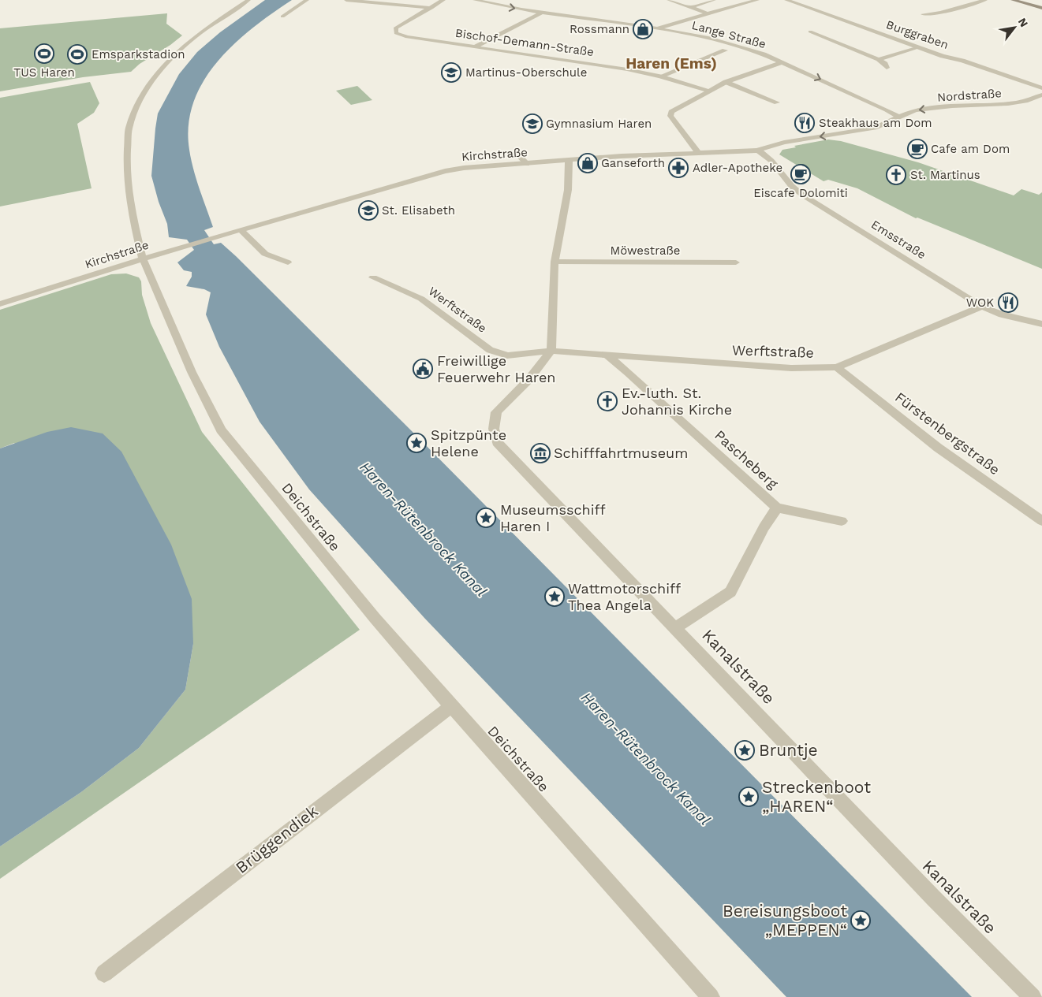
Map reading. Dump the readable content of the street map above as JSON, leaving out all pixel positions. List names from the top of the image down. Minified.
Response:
{"streets":{"street":["Lange Straße","Burggraben","Bischof-Demann-Straße","Nordstraße","Kirchstraße","Emsstraße","Möwestraße","Werftstraße","Fürstenbergstraße","Pascheberg","Deichstraße","Kanalstraße","Brüggendiek"]},"crossings":[["Lange Straße","Nordstraße"],["Nordstraße","Kirchstraße"],["Nordstraße","Emsstraße"],["Kirchstraße","Emsstraße"],["Kirchstraße","Deichstraße"],["Emsstraße","Werftstraße"],["Werftstraße","Fürstenbergstraße"],["Werftstraße","Pascheberg"],["Werftstraße","Kanalstraße"],["Pascheberg","Kanalstraße"],["Deichstraße","Brüggendiek"]],"districts":["Haren (Ems)"],"water":["Haren-Rütenbrock Kanal"],"places":{"shop":["Rossmann","Ganseforth"],"sports":["TUS Haren","Emsparkstadion"],"school or university":["Martinus-Oberschule","Gymnasium Haren","St. Elisabeth"],"restaurant":["Steakhaus am Dom","WOK"],"cafe":["Cafe am Dom","Eiscafe Dolomiti"],"pharmacy":["Adler-Apotheke"],"church":["St. Martinus","Ev.-luth. St. Johannis Kirche"],"public building":["Freiwillige Feuerwehr Haren"],"place":["Spitzpünte Helene","Museumsschiff Haren I","Wattmotorschiff Thea Angela","Bruntje","Streckenboot „HAREN“","Bereisungsboot „MEPPEN“"],"museum":["Schifffahrtmuseum"]},"north":"top right"}
